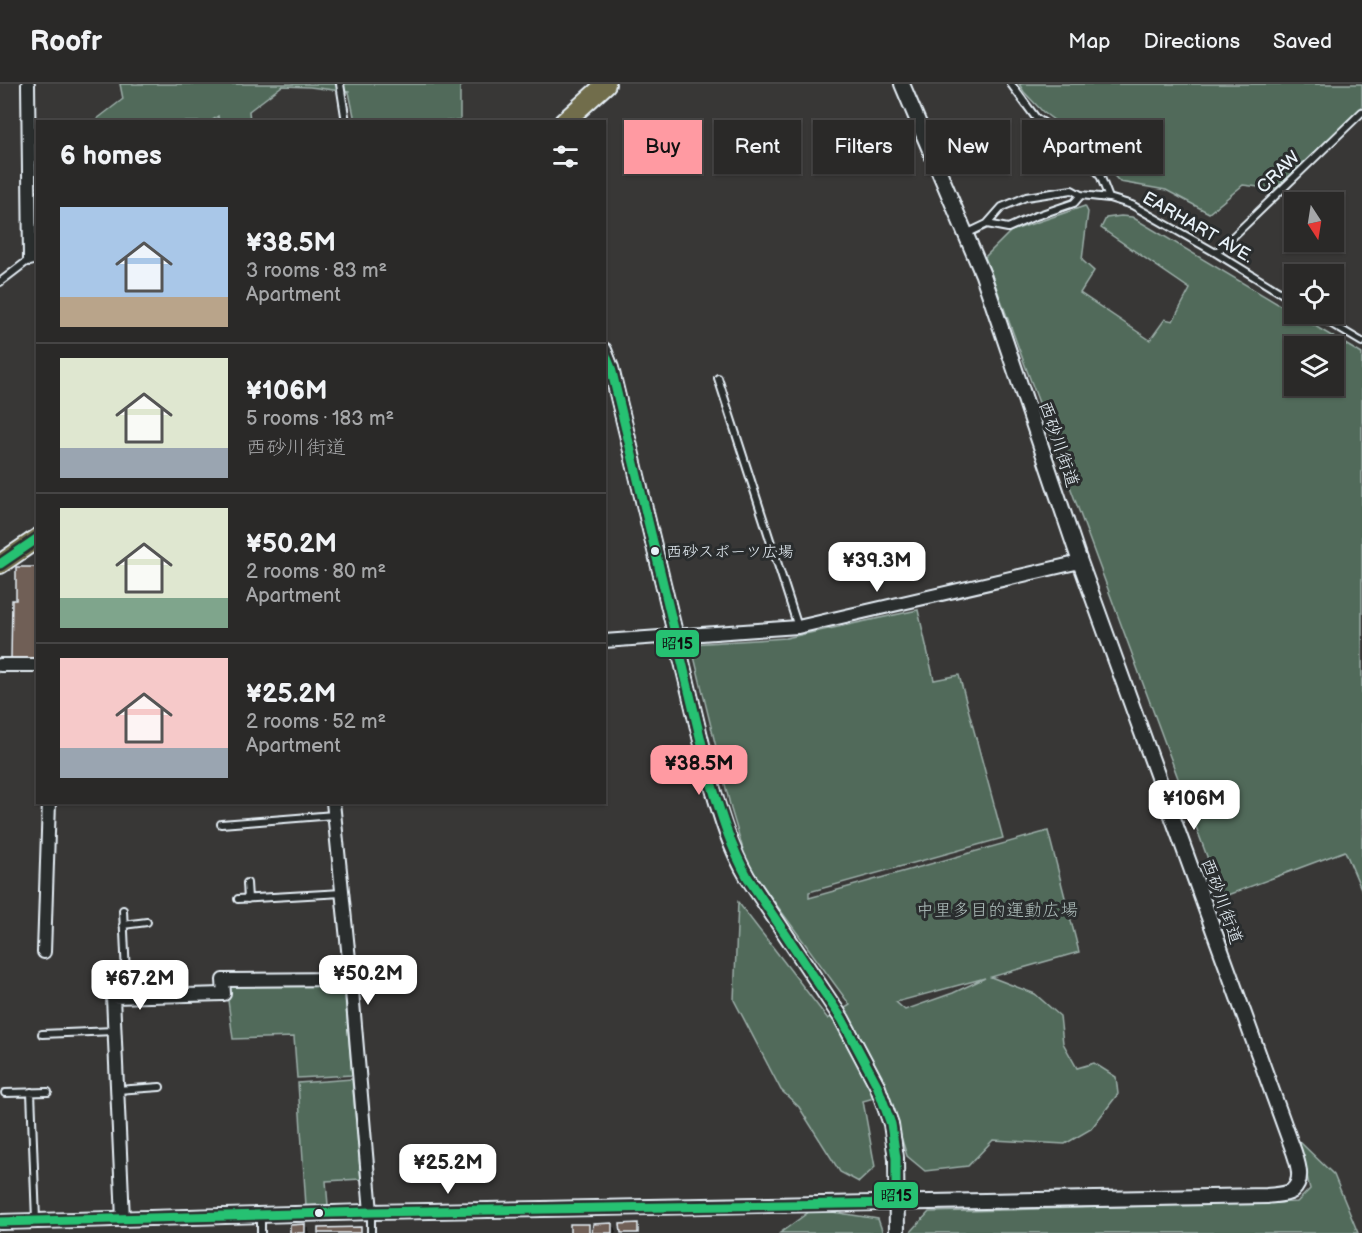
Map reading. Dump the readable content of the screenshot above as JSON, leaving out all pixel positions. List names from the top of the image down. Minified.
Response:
{"streets":{"street":["西砂川街道"],"lane":["CRAW","EARHART AVE."]},"crossings":[["CRAW","EARHART AVE."],["EARHART AVE.","西砂川街道"]],"parks":["中里多目的運動広場"],"places":["西砂スポーツ広場"],"lines":["transit line 昭15"],"north":"bottom","page":{"header":"Roofr","nav":["Map","Directions","Saved"],"chip":["Buy","Rent","Filters","New","Apartment"],"heading":"6 homes","list":[{"name":"¥38.5M","note":"3 rooms · 83 m² · Apartment"},{"name":"¥106M","note":"5 rooms · 183 m² · 西砂川街道"},{"name":"¥50.2M","note":"2 rooms · 80 m² · Apartment"},{"name":"¥25.2M","note":"2 rooms · 52 m² · Apartment"}],"price":["¥39.3M","¥38.5M","¥106M","¥50.2M","¥67.2M","¥25.2M"]}}
